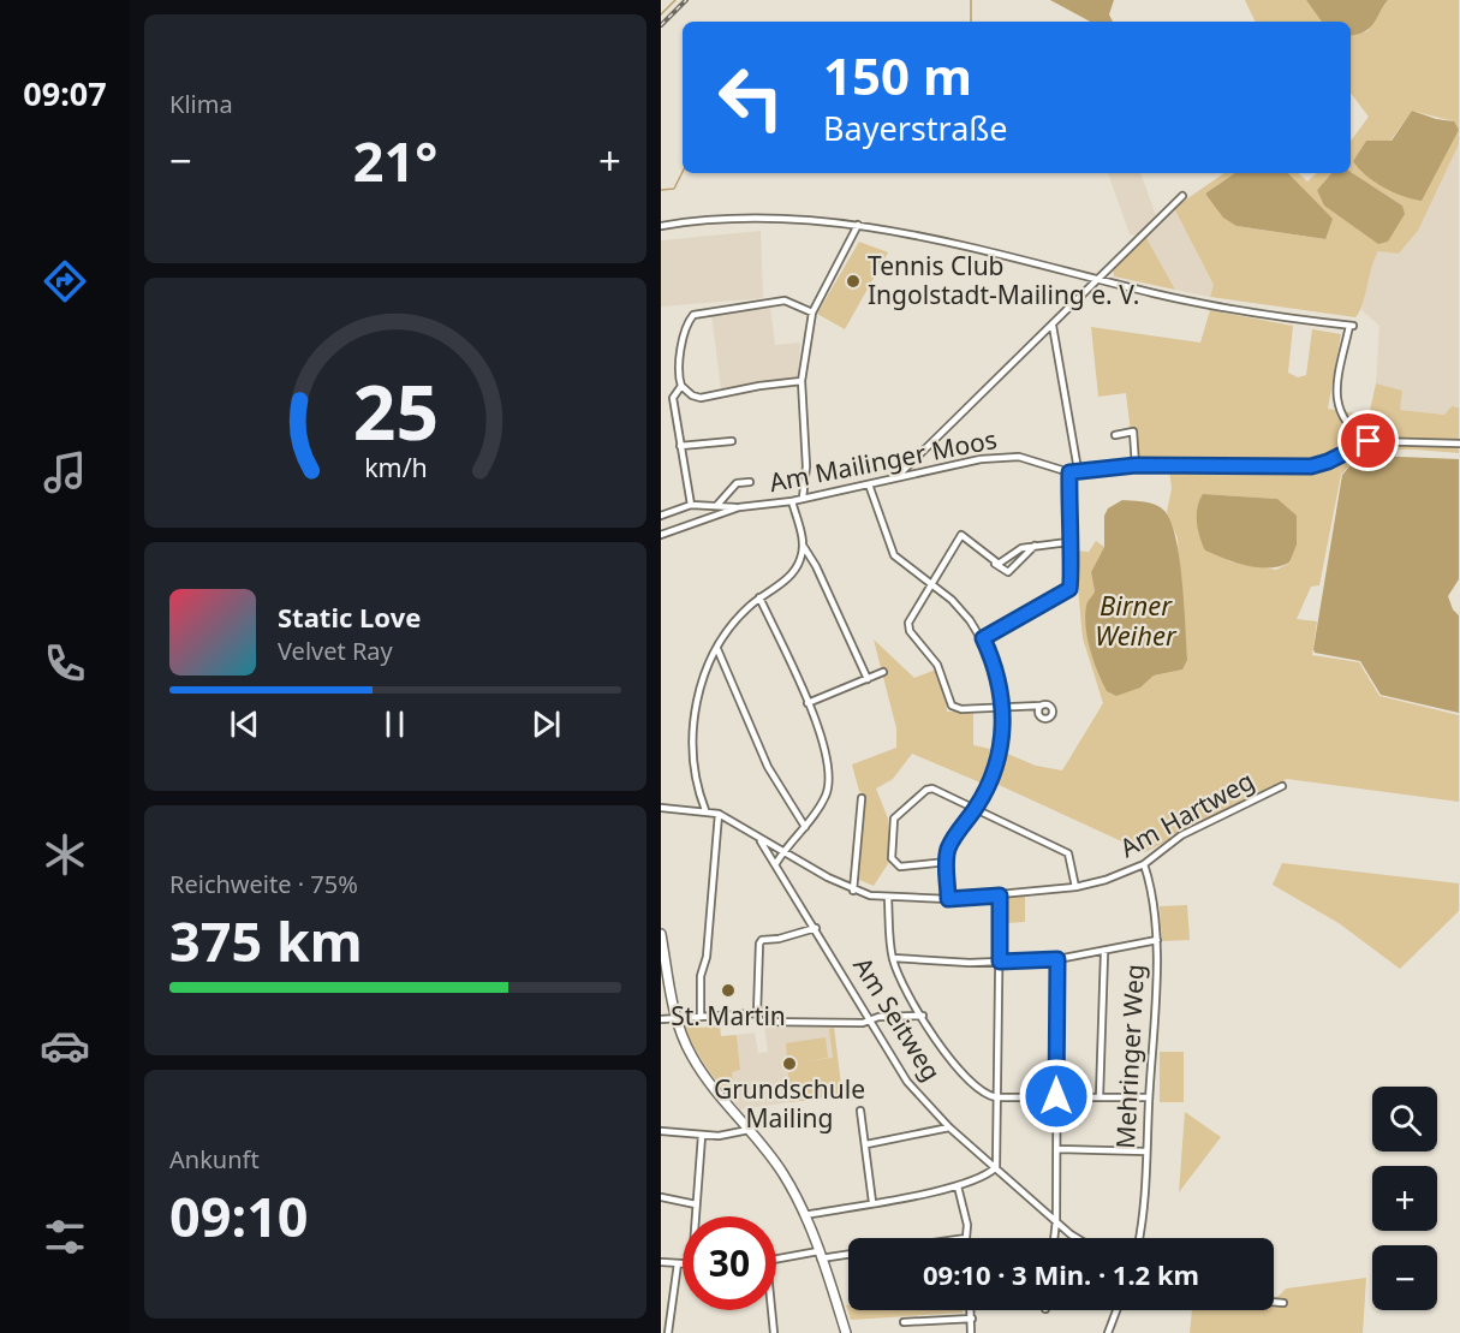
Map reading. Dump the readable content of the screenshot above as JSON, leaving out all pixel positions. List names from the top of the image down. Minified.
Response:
{"streets":{"street":["Am Mailinger Moos","Am Hartweg","Am Seitweg","Mehringer Weg"]},"crossings":[["Am Hartweg","Am Seitweg"],["Am Hartweg","Mehringer Weg"]],"water":["Birner Weiher"],"places":["Tennis Club Ingolstadt-Mailing e. V.","St. Martin","Grundschule Mailing"],"page":{"tabs":"09:07","tile":["Klima",["Reichweite · 75%","375 km"],["Ankunft","09:10"]],"turn":["150 m","Bayerstraße"],"heat":["−","21°","+"],"song":["Static Love","Velvet Ray"],"map_buttons":["+","−"],"limit":"30","trip":"09:10 · 3 Min. · 1.2 km","gauge":["25","km/h"]}}
